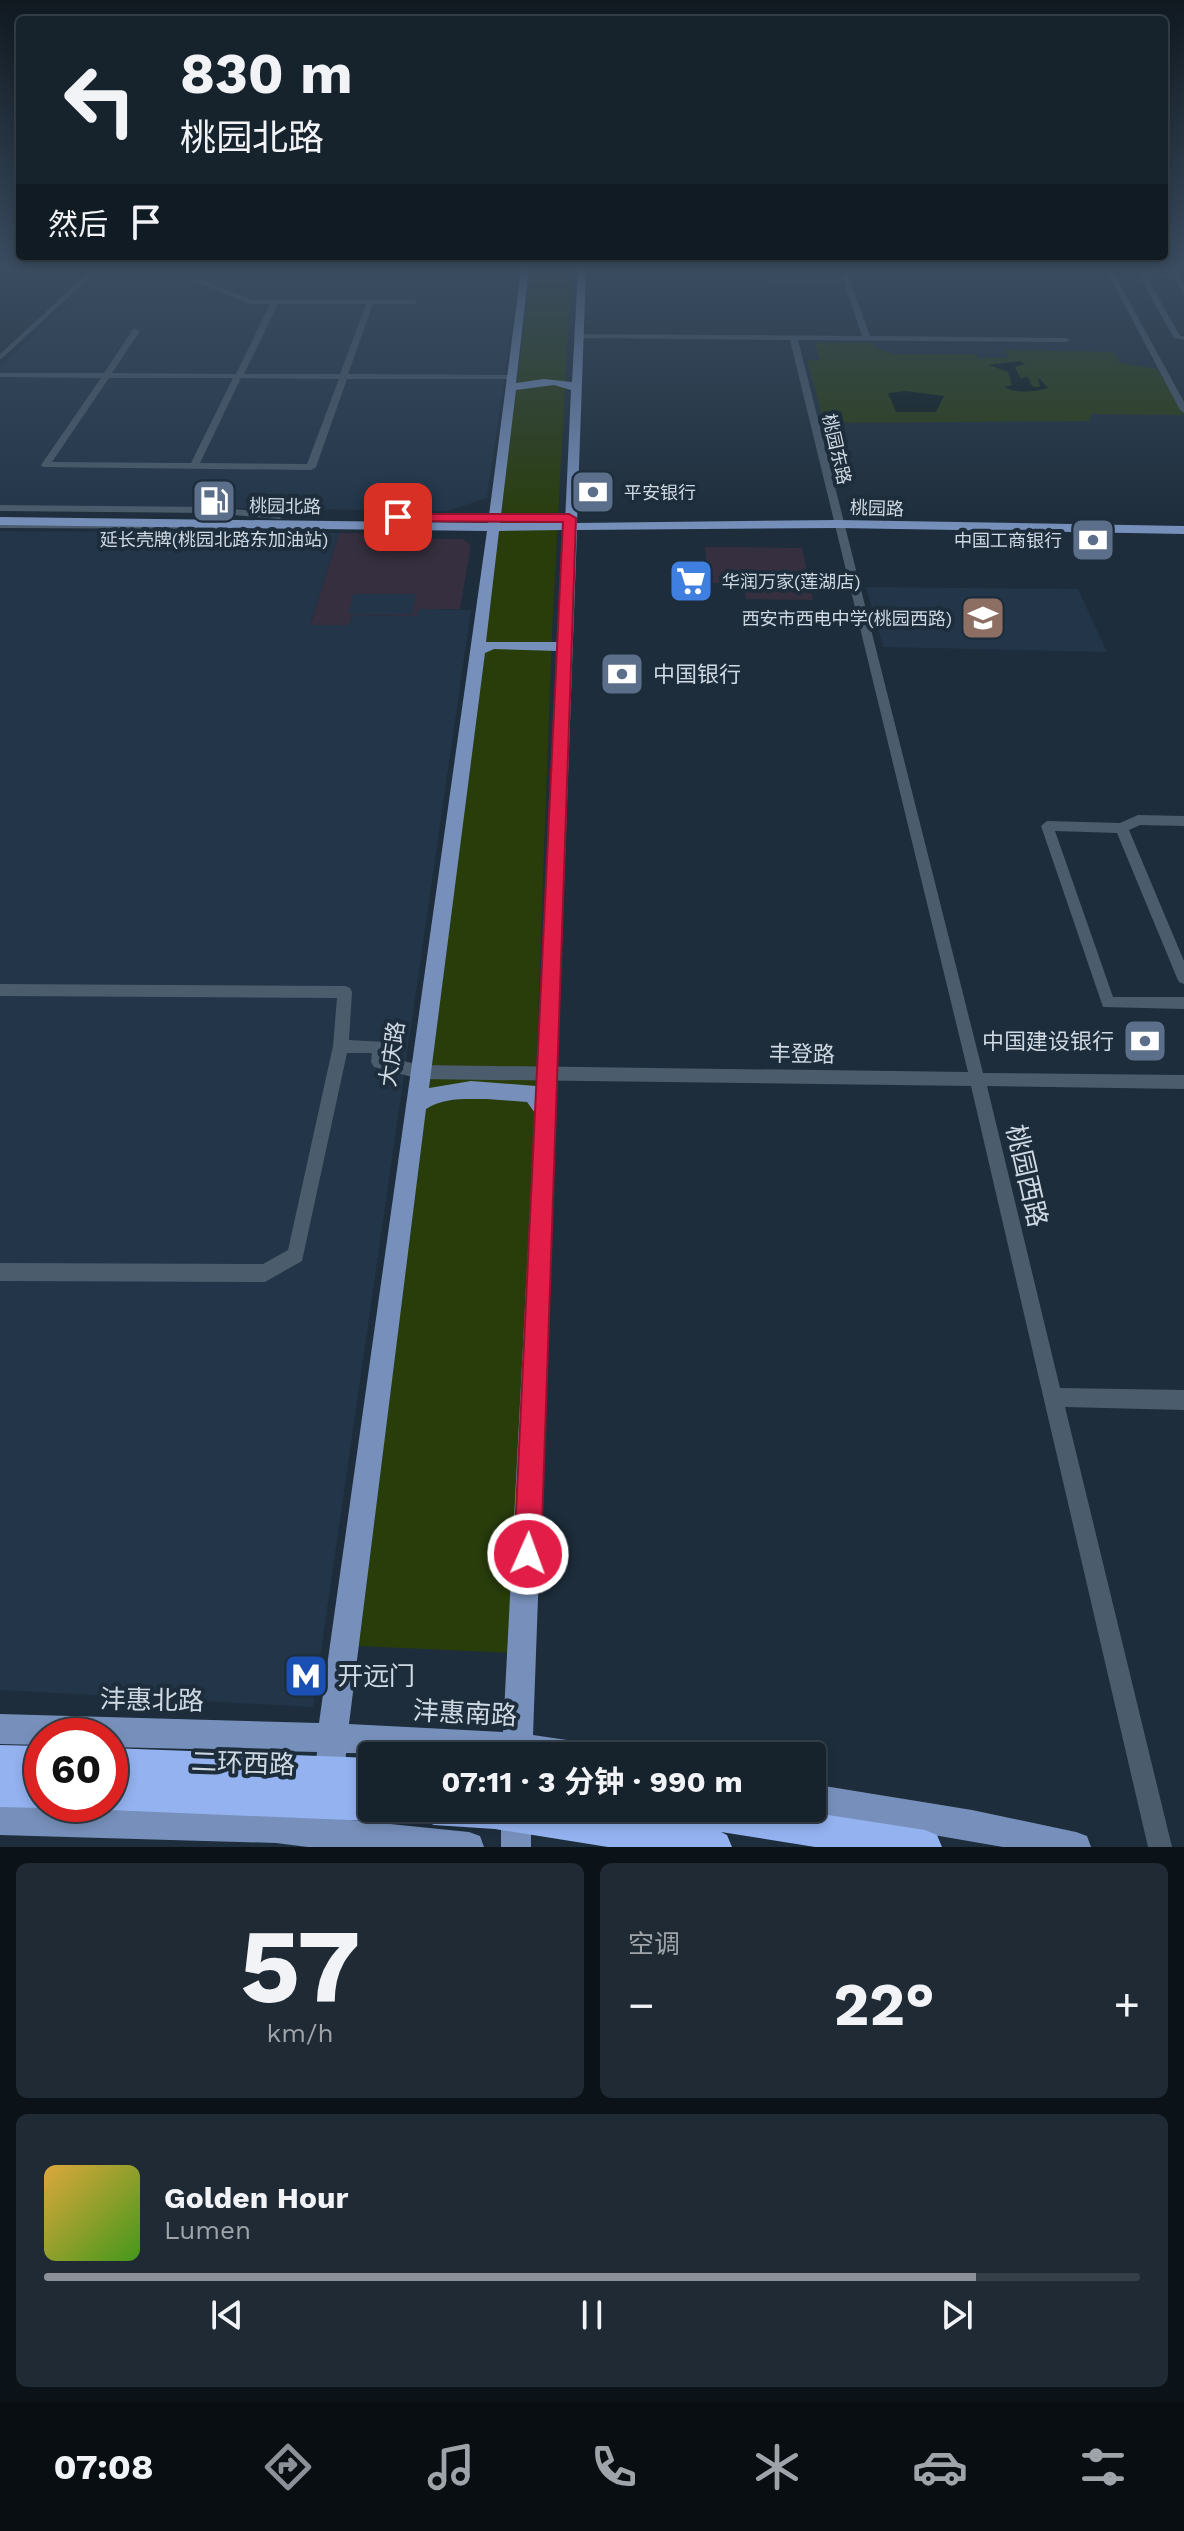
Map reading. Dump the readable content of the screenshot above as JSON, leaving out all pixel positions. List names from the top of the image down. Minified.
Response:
{"streets":{"highway":["二环西路"],"main road":["桃园北路","桃园路","大庆路","沣惠北路","沣惠南路"],"street":["桃园东路","丰登路","桃园西路"]},"crossings":[["桃园东路","桃园路"],["桃园东路","桃园西路"],["桃园北路","桃园路"],["桃园北路","大庆路"],["桃园路","桃园西路"],["大庆路","沣惠南路"],["丰登路","桃园西路"],["沣惠北路","沣惠南路"]],"places":{"bank":["平安银行","中国工商银行","中国银行","中国建设银行"],"fuel station":["延长壳牌(桃园北路东加油站)"],"supermarket":["华润万家(莲湖店)"],"school or university":["西安市西电中学(桃园西路)"],"metro station":["开远门"]},"page":{"turn":["830 m","桃园北路"],"then":"然后","limit":"60","trip":"07:11 · 3 分钟 · 990 m","tile":[["57","km/h"],"空调"],"heat":["−","22°","+"],"song":["Golden Hour","Lumen"],"tabs":"07:08"}}
